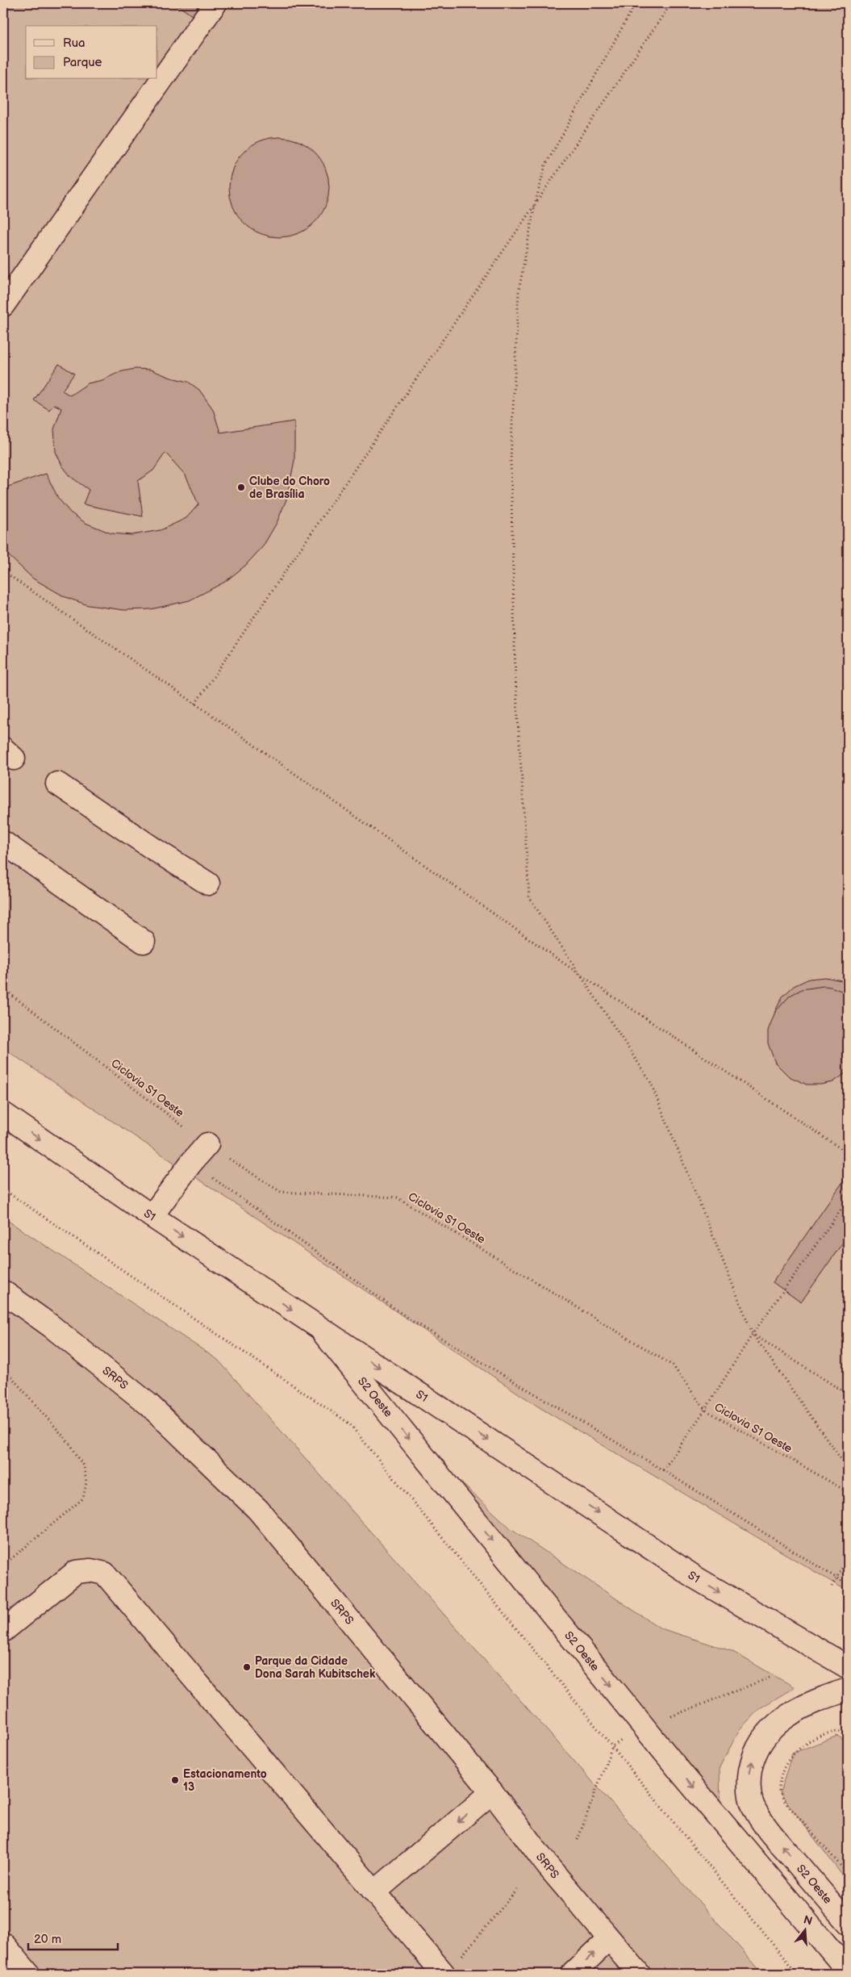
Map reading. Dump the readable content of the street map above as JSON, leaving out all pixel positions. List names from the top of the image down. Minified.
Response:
{"streets":{"main road":["S1","SRPS","S2 Oeste"],"path":["Ciclovia S1 Oeste"]},"crossings":[["S1","S2 Oeste"]],"one_way":["S1"],"places":["Clube do Choro de Brasília","Parque da Cidade Dona Sarah Kubitschek","Estacionamento 13"],"legend":["Rua","Parque"],"scale_bar":"20 m","north":"top"}
